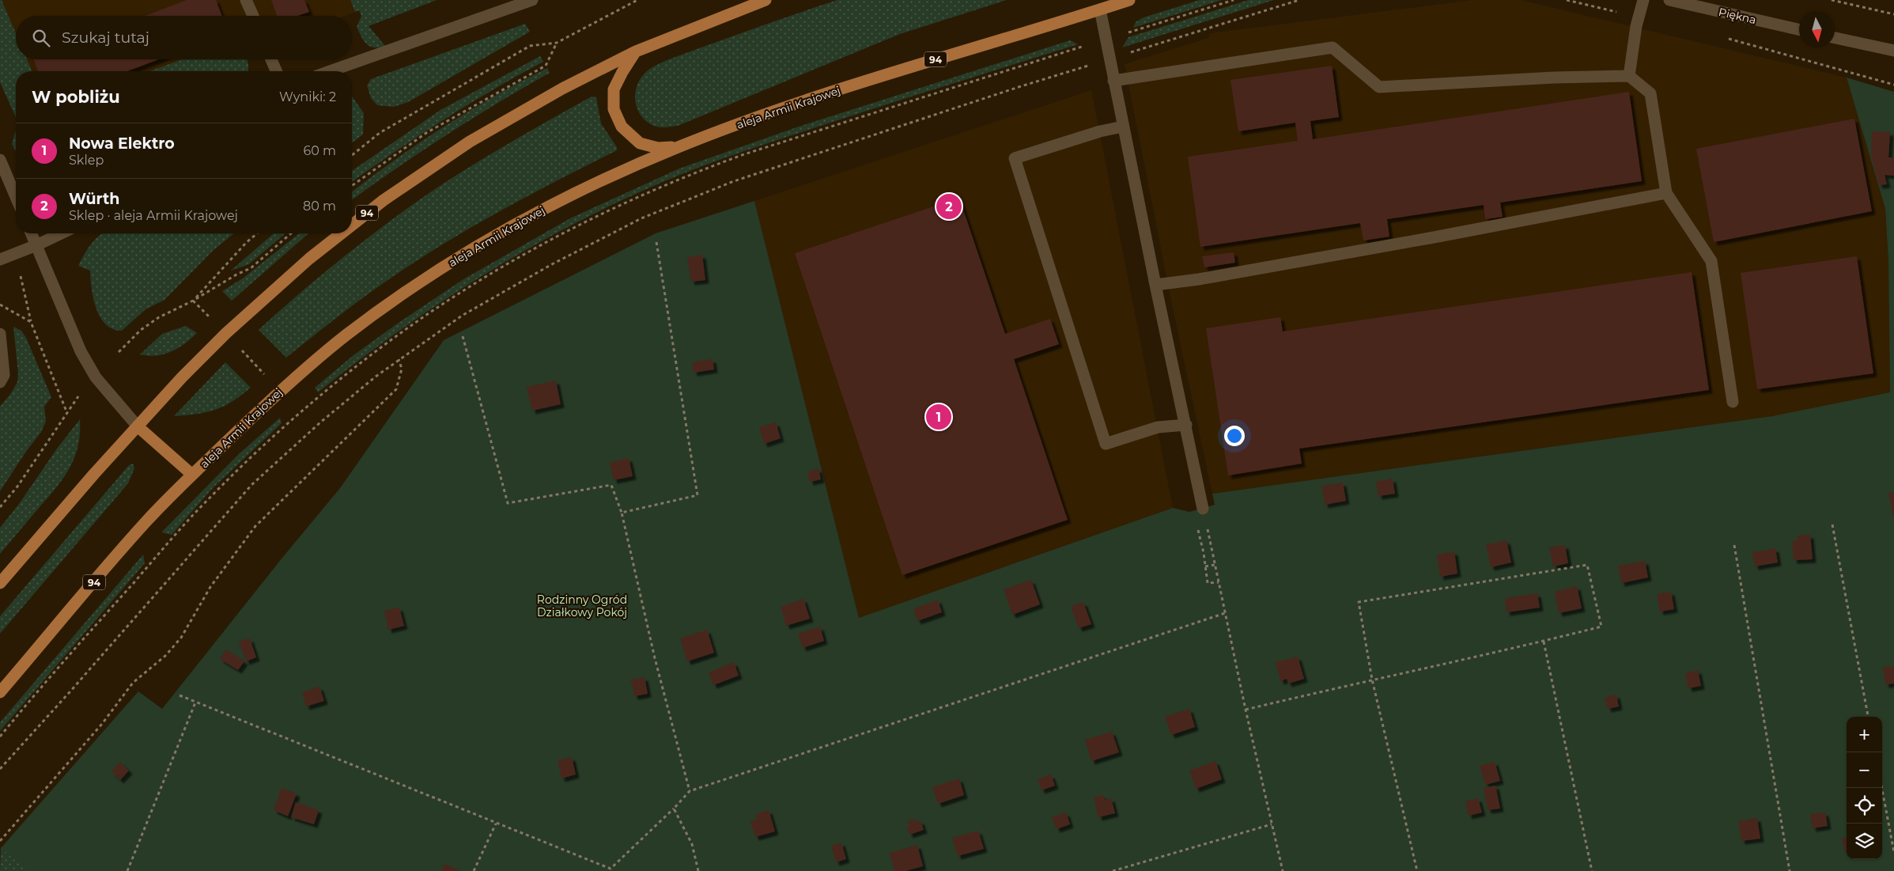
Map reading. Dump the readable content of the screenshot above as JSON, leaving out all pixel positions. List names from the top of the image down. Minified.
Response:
{"streets":{"main road":["94","aleja Armii Krajowej"],"street":["Piękna"]},"parks":["Rodzinny Ogród Działkowy Pokój"],"north":"bottom","page":{"search":"Szukaj tutaj","heading":["W pobliżu","Wyniki: 2"],"list":[{"mark":"1","name":"Nowa Elektro","note":"Sklep","value":"60 m"},{"mark":"2","name":"Würth","note":"Sklep · aleja Armii Krajowej","value":"80 m"}],"pins":["2","1"],"map_buttons":["+","−"]}}
